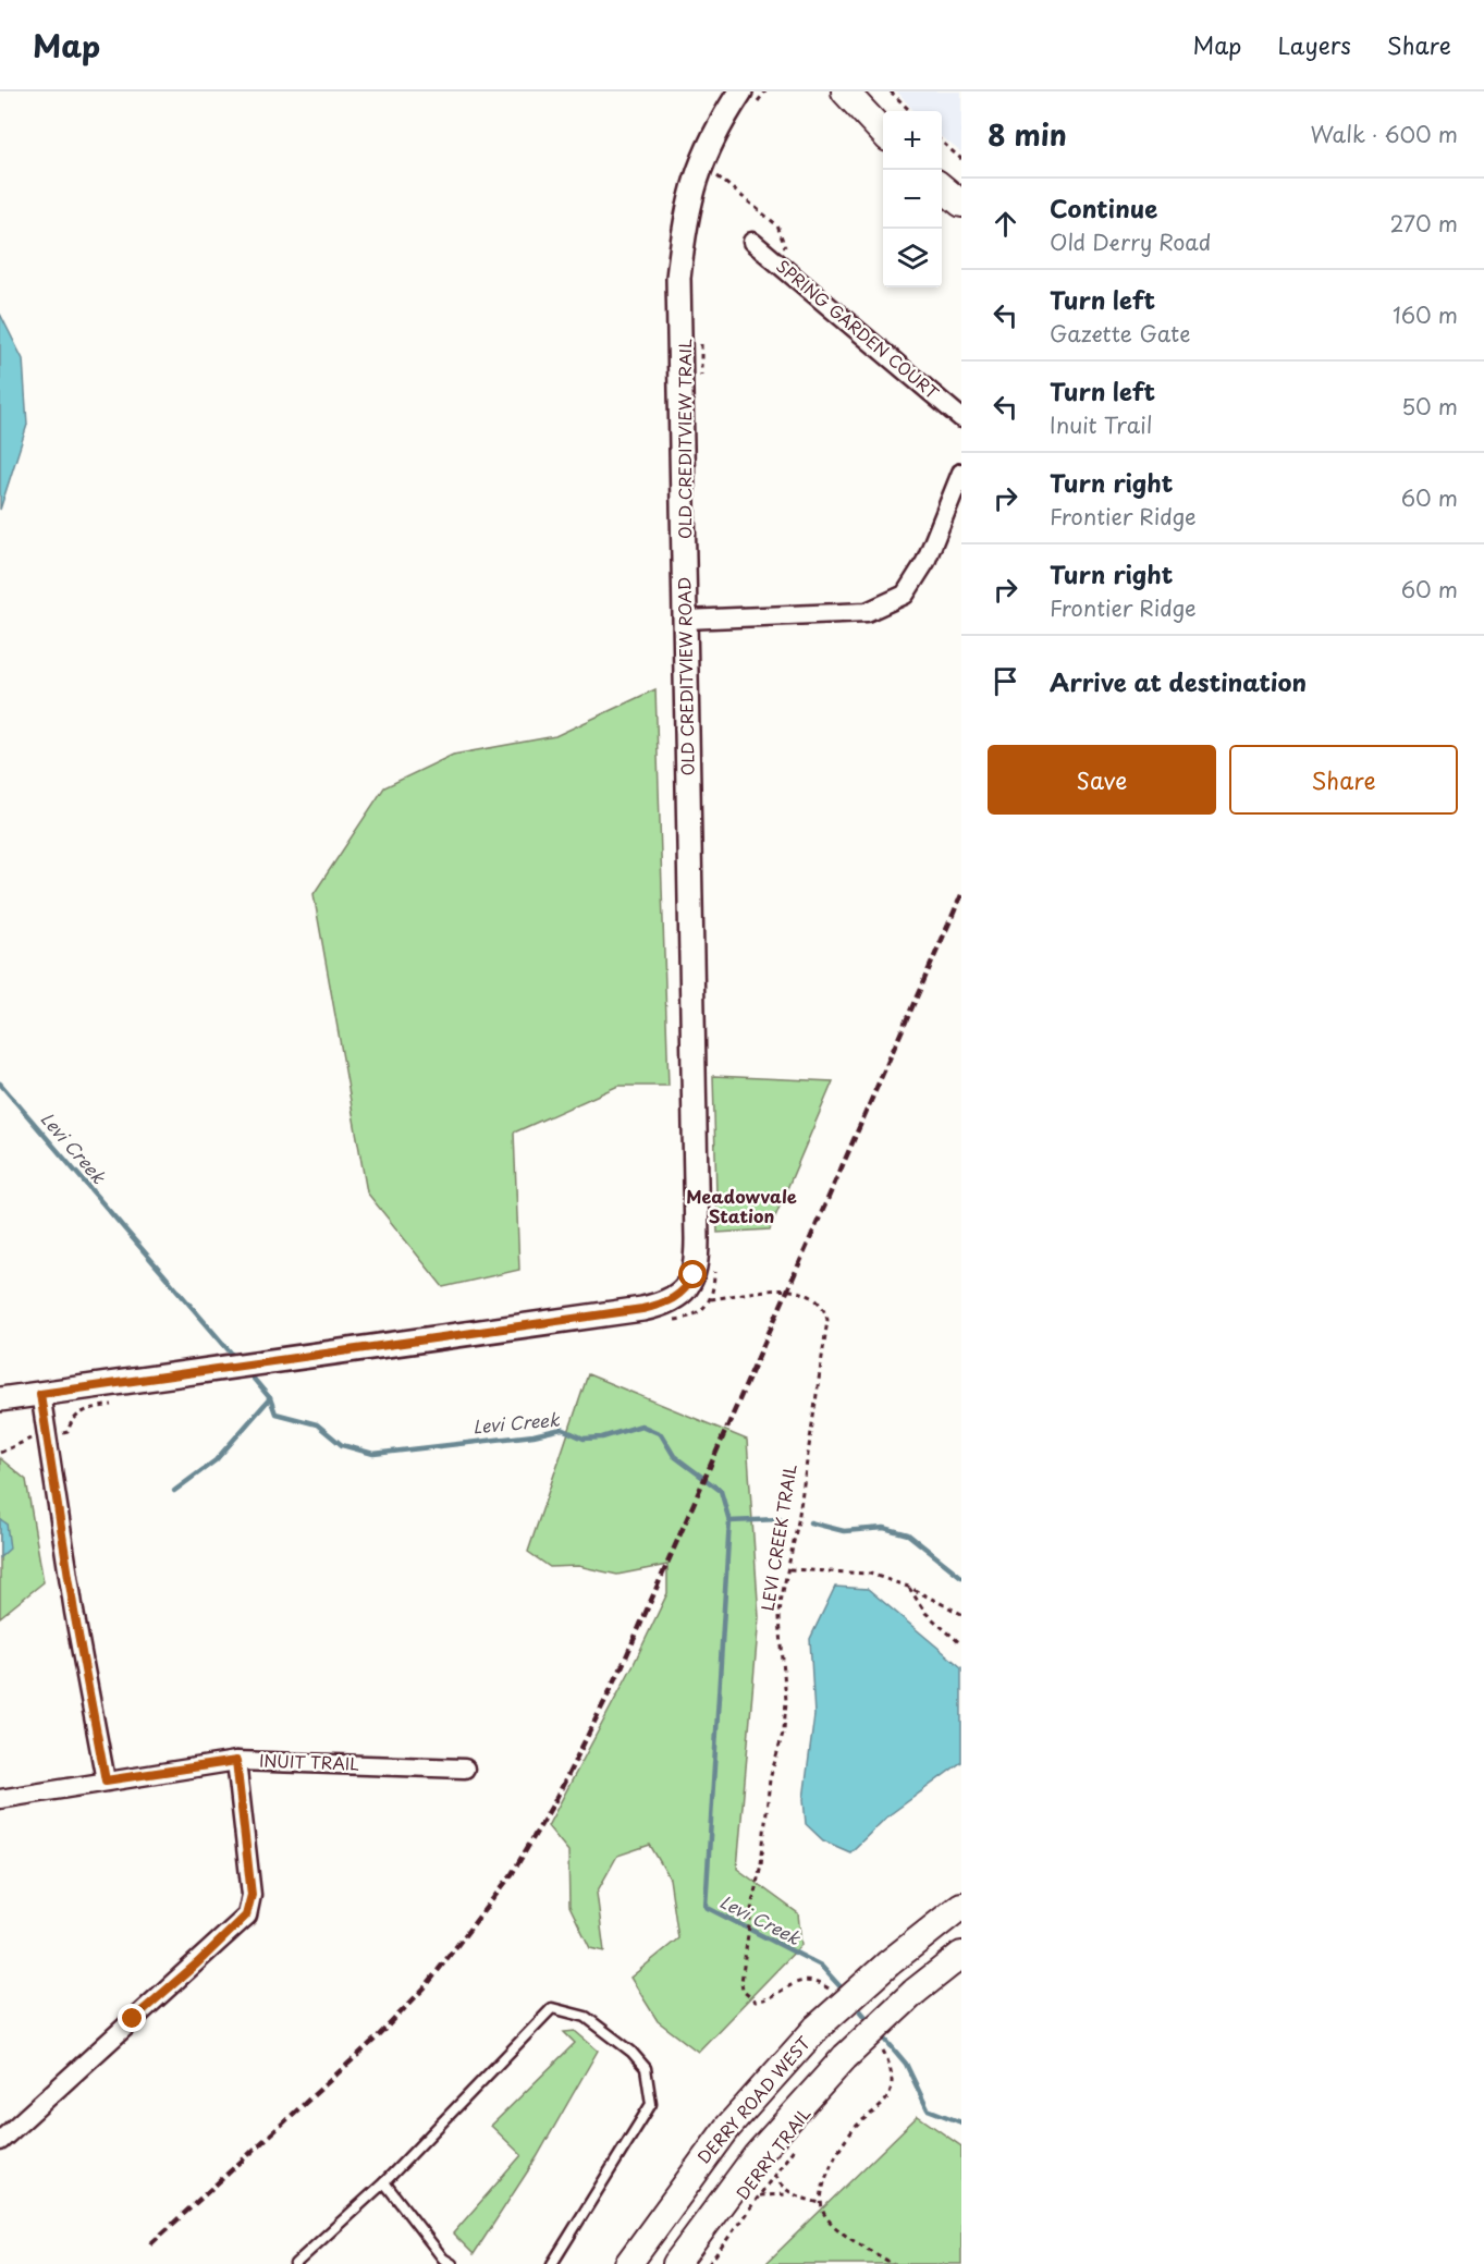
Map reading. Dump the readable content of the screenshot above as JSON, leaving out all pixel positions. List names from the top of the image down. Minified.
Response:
{"streets":{"main road":["DERRY ROAD WEST"],"street":["SPRING GARDEN COURT","OLD CREDITVIEW ROAD","INUIT TRAIL"],"path":["OLD CREDITVIEW TRAIL","LEVI CREEK TRAIL","DERRY TRAIL"]},"districts":["Meadowvale Station"],"water":["Levi Creek"],"page":{"header":"Map","nav":["Map","Layers","Share"],"heading":["8 min","Walk · 600 m"],"map_buttons":["+","−"],"list":[["Continue","Old Derry Road","270 m"],["Turn left","Gazette Gate","160 m"],["Turn left","Inuit Trail","50 m"],["Turn right","Frontier Ridge","60 m"],["Turn right","Frontier Ridge","60 m"],"Arrive at destination"],"buttons":["Save","Share"]}}
